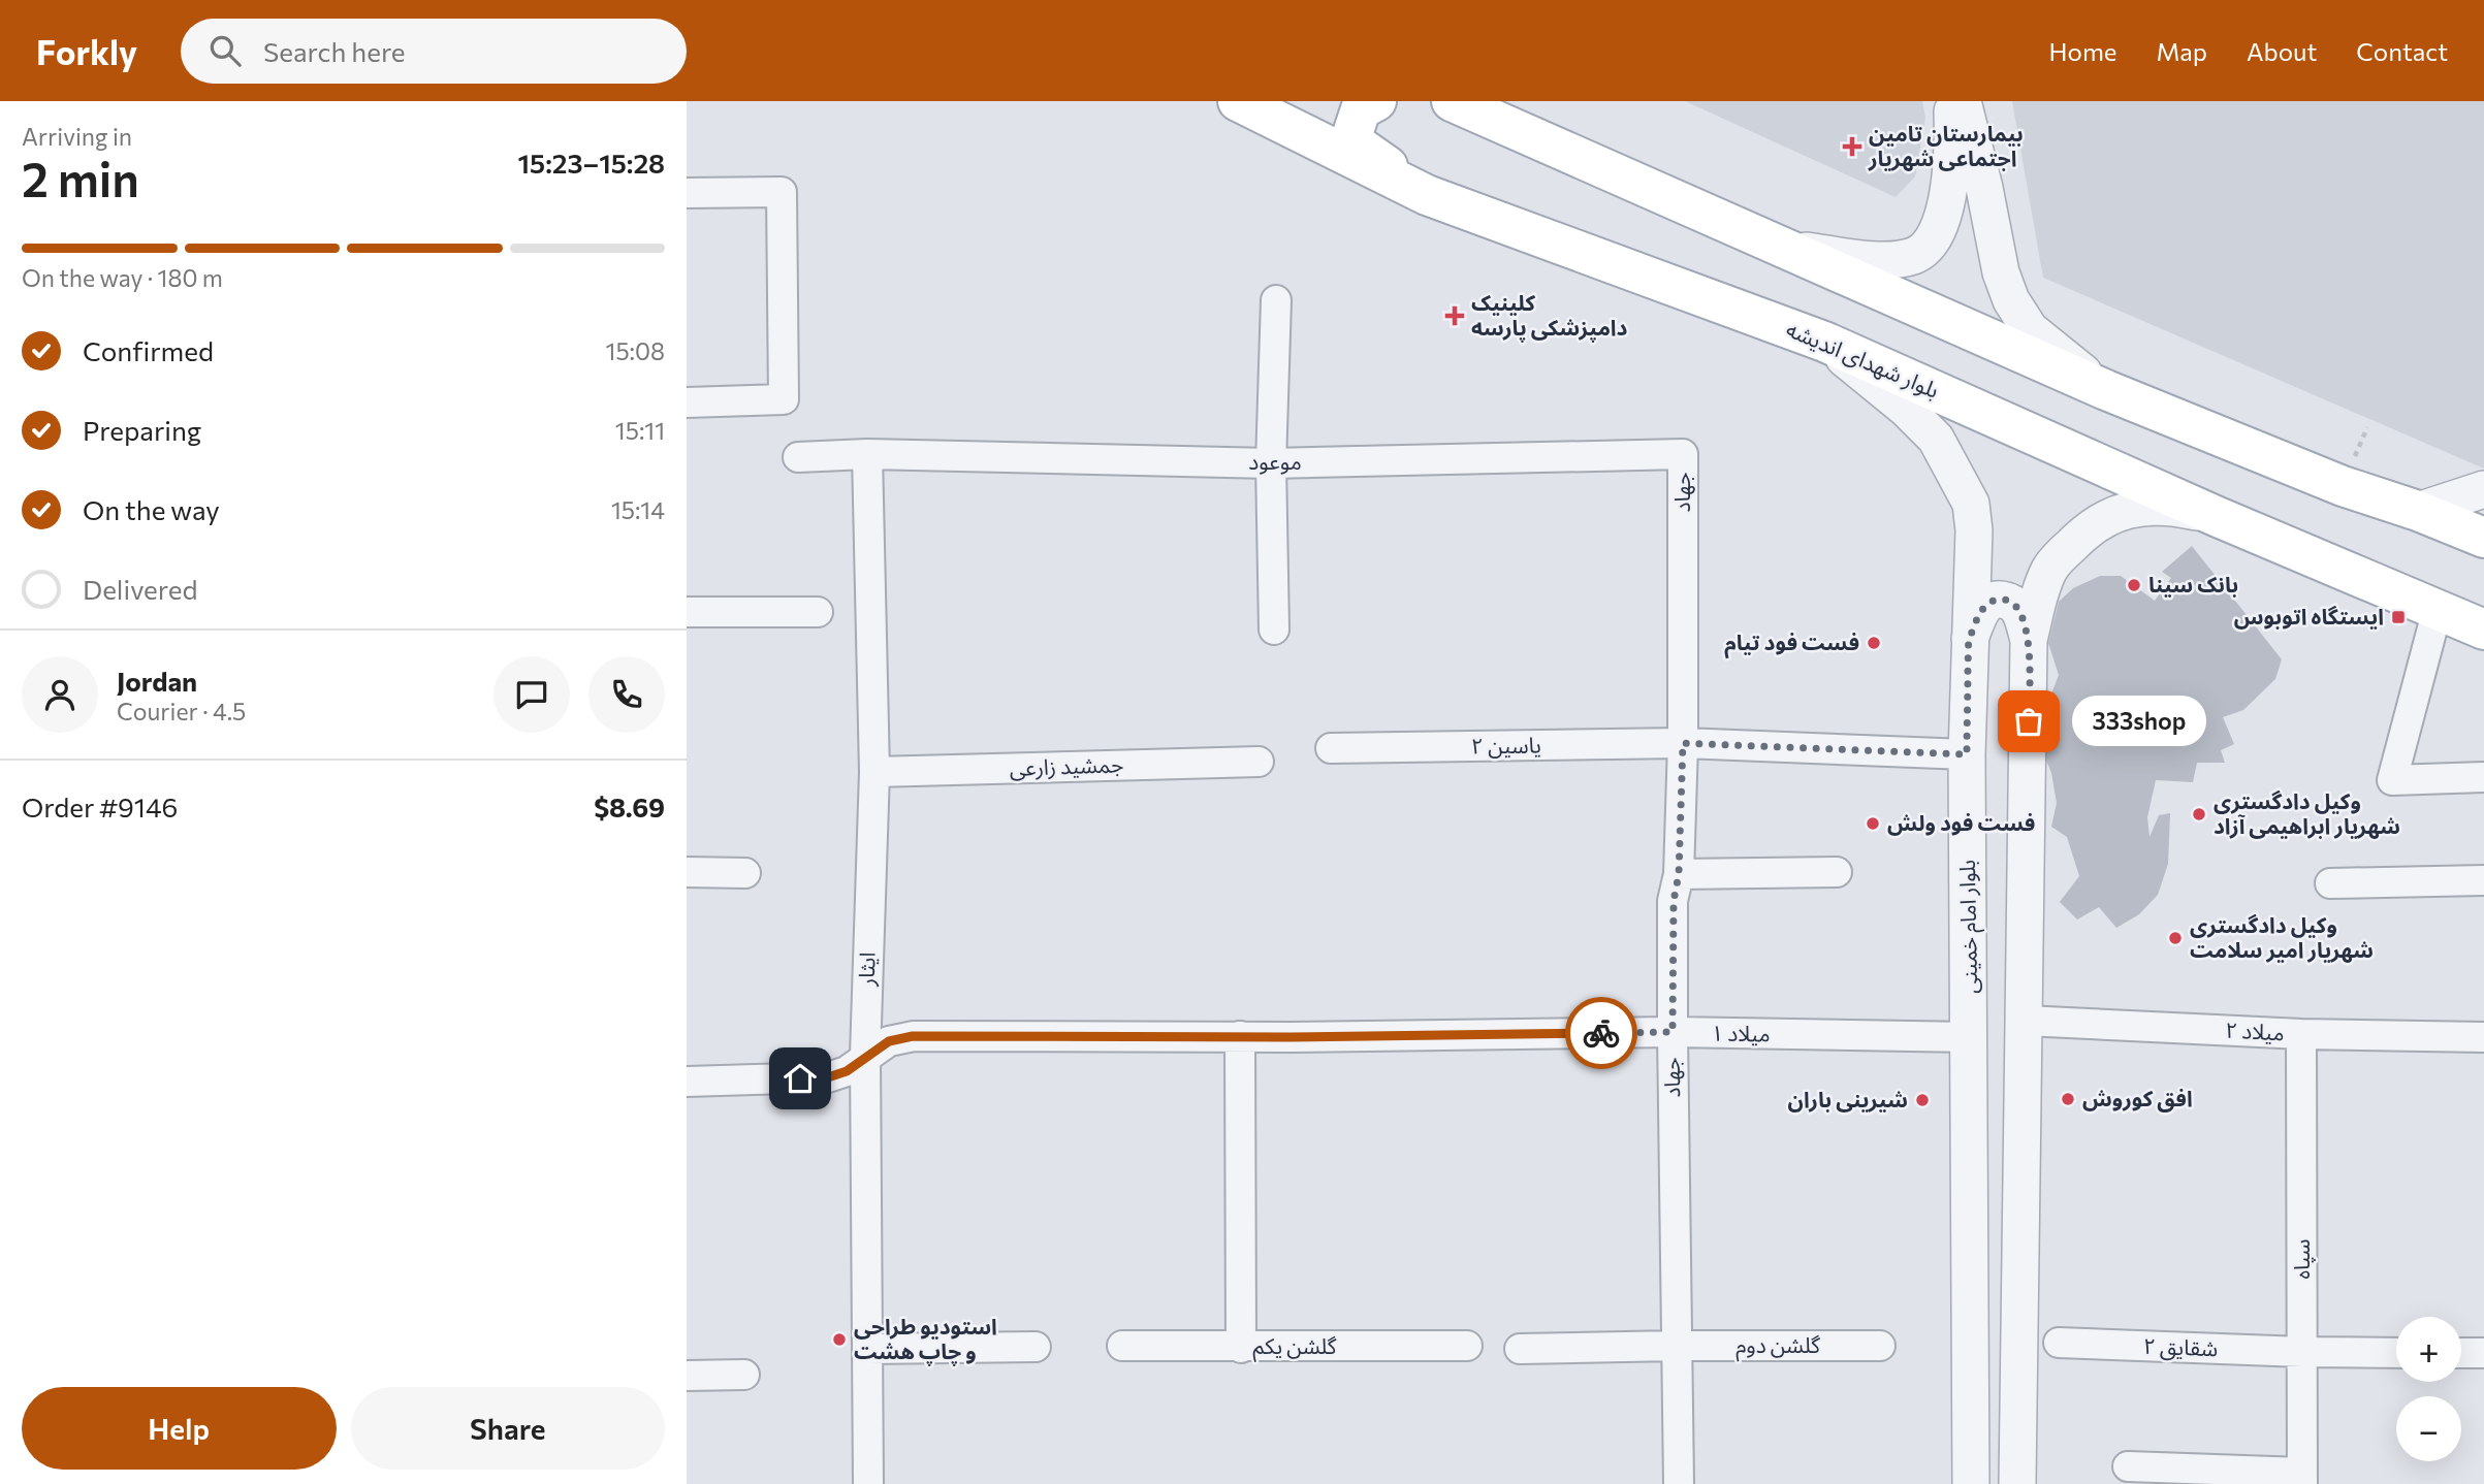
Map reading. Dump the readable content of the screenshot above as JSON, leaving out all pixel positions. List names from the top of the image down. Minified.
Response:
{"streets":{"main road":["بلوار شهدای اندیشه"],"street":["موعود","جهاد","یاسین ۲","جمشید زارعی","بلوار امام خمینی","ایثار","میلاد ۲","میلاد ۱","سپاه","گلشن دوم","گلشن یکم","شقایق ۲"]},"crossings":[["بلوار شهدای اندیشه","بلوار امام خمینی"],["موعود","جهاد"],["موعود","ایثار"],["جهاد","یاسین ۲"],["جهاد","میلاد ۱"],["جهاد","گلشن دوم"],["یاسین ۲","بلوار امام خمینی"],["جمشید زارعی","ایثار"],["بلوار امام خمینی","میلاد ۱"],["ایثار","میلاد ۱"],["میلاد ۲","سپاه"],["سپاه","شقایق ۲"]],"places":{"health":["بیمارستان تامین اجتماعی شهریار","کلینیک دامپزشکی پارسه"],"other":["بانک سینا","فست فود تیام","333shop","وکیل دادگستری شهریار ابراهیمی آزاد","فست فود ولش","وکیل دادگستری شهریار امیر سلامت","افق کوروش","شیرینی باران","استودیو طراحی و چاپ هشت"],"transit":["ایستگاه اتوبوس"]},"page":{"header":"Forkly","search":"Search here","nav":["Home","Map","About","Contact"],"heading":["2 min","Arriving in","15:23–15:28"],"panel":["Jordan","Courier · 4.5","Order #9146","$8.69"],"bar":"On the way · 180 m","list":[["Confirmed","15:08"],["Preparing","15:11"],["On the way","15:14"],"Delivered"],"bubble":"333shop","map_buttons":["+","−"],"buttons":["Help","Share"]}}
